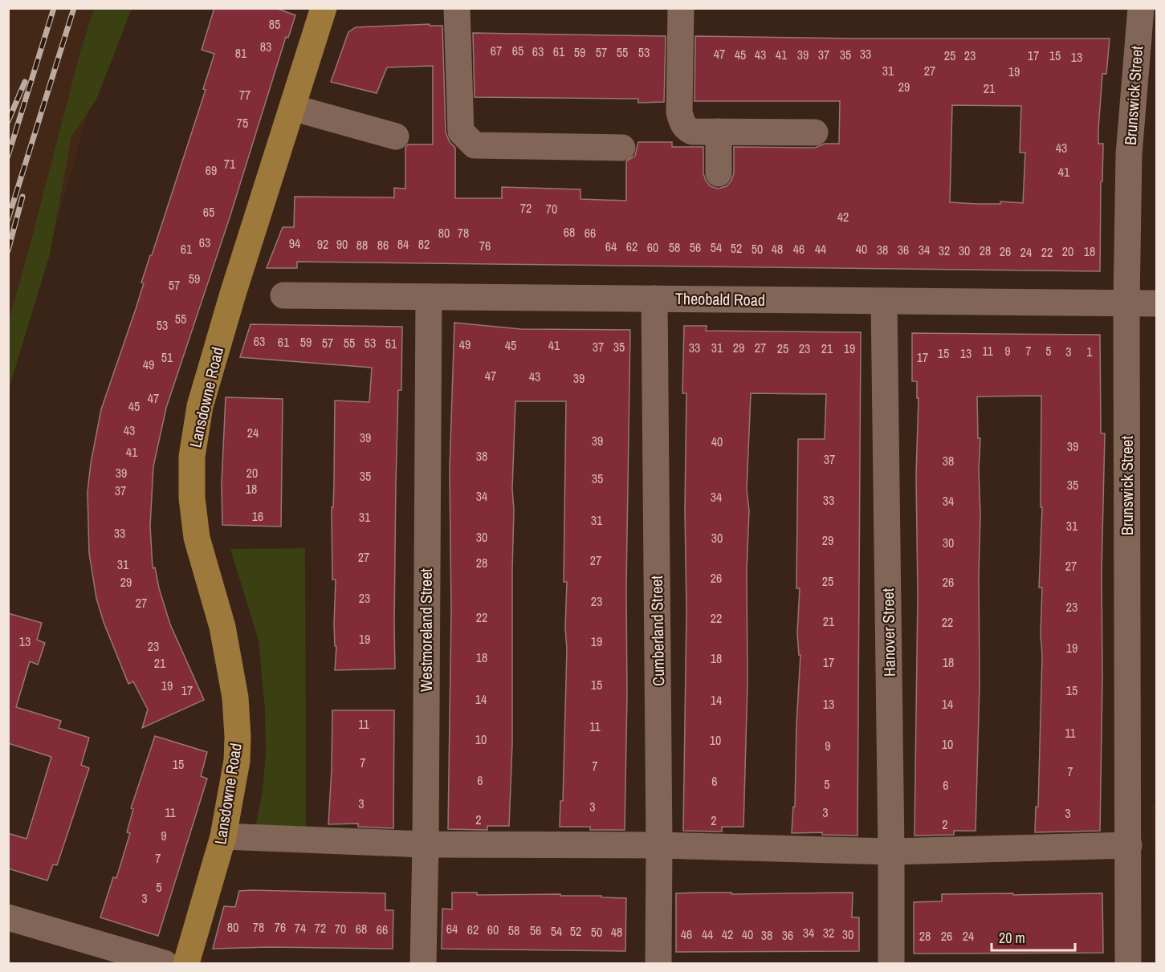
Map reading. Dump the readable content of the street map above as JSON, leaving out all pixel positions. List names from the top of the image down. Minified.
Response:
{"streets":{"main road":["Lansdowne Road"],"street":["Brunswick Street","Theobald Road","Westmoreland Street","Cumberland Street","Hanover Street"]},"crossings":[["Brunswick Street","Theobald Road"],["Theobald Road","Westmoreland Street"],["Theobald Road","Cumberland Street"],["Theobald Road","Hanover Street"]],"house_numbers":["85","83","67","65","63","61","59","57","55","53","81","47","33","45","43","41","39","37","35","25","23","17","15","13","31","27","19","29","21","77","75","43","71","69","41","72","70","65","42","68","80","78","66","63","94","92","90","84","82","88","86","76","64","62","60","58","56","54","52","61","50","48","46","44","40","38","36","34","32","30","28","26","20","18","24","22","59","57","55","53","63","61","59","57","55","53","51","49","45","41","37","35","33","31","29","27","25","23","21","19","11","9","7","5","3","1","15","13","51","17","49","47","43","39","47","45","43","24","39","39","40","39","41","38","37","38","39","20","35","35","35","18","37","34","34","33","34","16","31","31","31","33","30","30","29","30","27","27","28","31","27","26","25","29","26","23","23","27","23","22","22","21","22","19","13","19","23","19","18","18","17","18","21","15","19","17","15","14","14","13","14","11","11","11","10","10","10","9","7","15","7","7","6","6","5","6","3","3","11","3","3","2","2","2","9","7","5","3","80","78","76","74","72","70","68","64","66","62","60","58","56","54","52","50","48","34","32","46","44","42","40","30","38","36","28","26","24"],"scale_bar":"20 m"}
